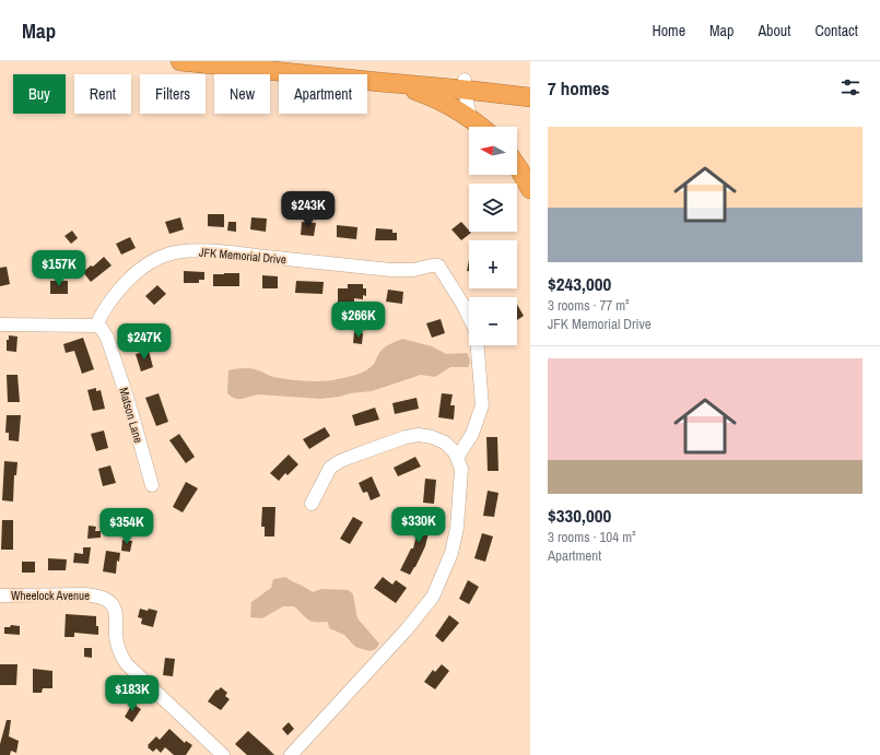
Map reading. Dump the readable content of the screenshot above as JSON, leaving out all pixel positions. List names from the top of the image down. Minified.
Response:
{"streets":{"street":["JFK Memorial Drive","Matson Lane","Wheelock Avenue"]},"crossings":[["JFK Memorial Drive","Matson Lane"]],"north":"left","page":{"header":"Map","nav":["Home","Map","About","Contact"],"heading":"7 homes","chip":["Buy","Rent","Filters","New","Apartment"],"list":[{"name":"$243,000","note":"3 rooms · 77 m² · JFK Memorial Drive"},{"name":"$330,000","note":"3 rooms · 104 m² · Apartment"}],"map_buttons":["+","−"],"price":["$243K","$157K","$266K","$247K","$330K","$354K","$183K"]}}
